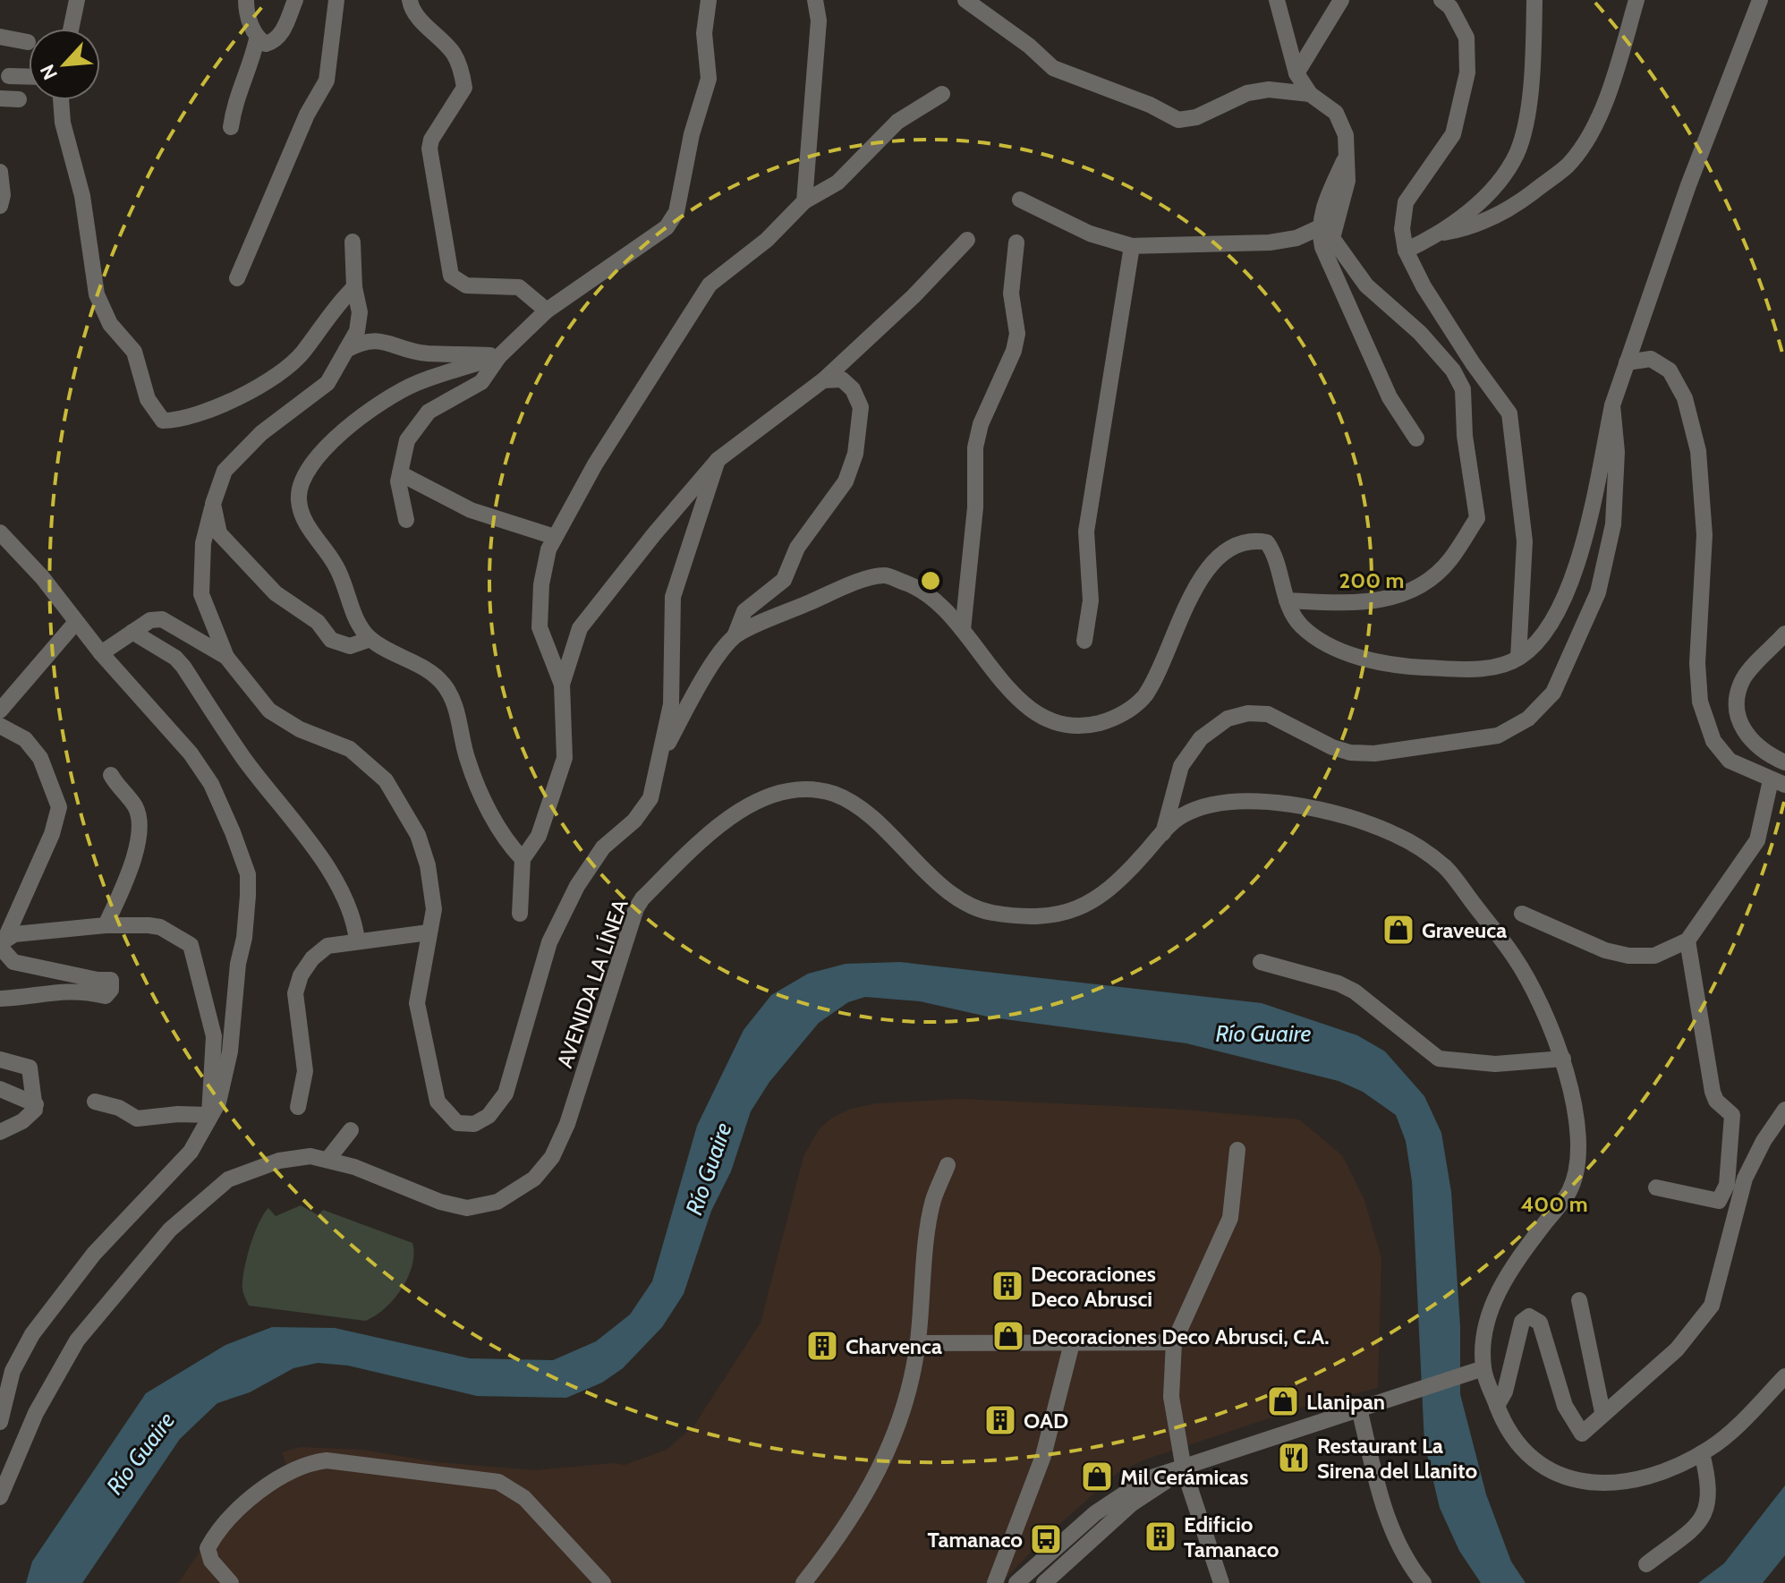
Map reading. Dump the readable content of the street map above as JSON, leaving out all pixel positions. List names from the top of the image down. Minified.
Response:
{"streets":{"street":["AVENIDA LA LÍNEA"]},"water":["Río Guaire"],"places":{"shop":["Graveuca","Decoraciones Deco Abrusci, C.A.","Llanipan","Mil Cerámicas"],"building":["Decoraciones Deco Abrusci","Charvenca","OAD","Edificio Tamanaco"],"restaurant":["Restaurant La Sirena del Llanito"],"bus stop":["Tamanaco"]},"north":"bottom left","rings":["200 m","400 m"]}
